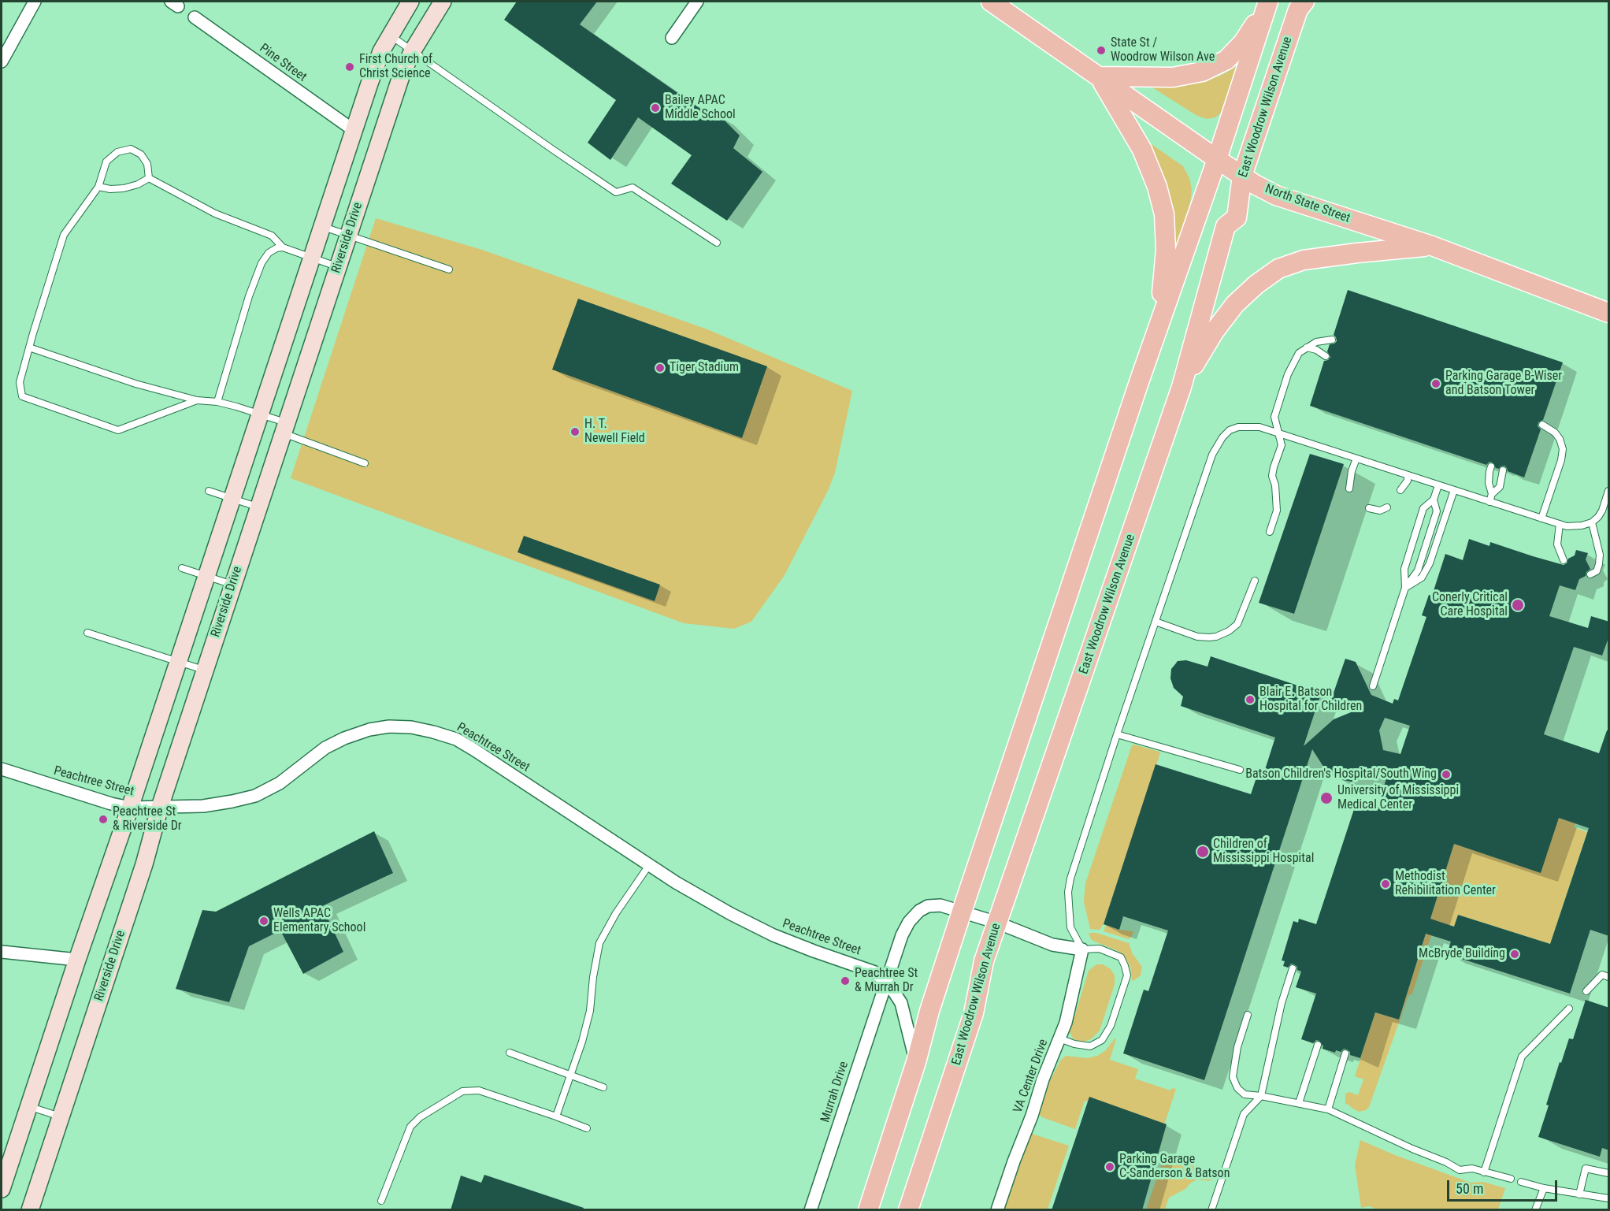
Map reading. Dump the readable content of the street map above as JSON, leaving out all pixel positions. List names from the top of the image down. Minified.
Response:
{"streets":{"main road":["East Woodrow Wilson Avenue","North State Street"],"street":["Pine Street","Riverside Drive","Peachtree Street","VA Center Drive","Murrah Drive"]},"crossings":[["Pine Street","Riverside Drive"],["East Woodrow Wilson Avenue","North State Street"],["Riverside Drive","Peachtree Street"],["Peachtree Street","Murrah Drive"]],"places":["State St / Woodrow Wilson Ave","First Church of Christ Science","Bailey APAC Middle School","Tiger Stadium","Parking Garage B-Wiser and Batson Tower","H. T. Newell Field","Conerly Critical Care Hospital","Blair E. Batson Hospital for Children","Batson Children's Hospital/South Wing","University of Mississippi Medical Center","Peachtree St & Riverside Dr","Children of Mississippi Hospital","Methodist Rehibilitation Center","Wells APAC Elementary School","McBryde Building","Peachtree St & Murrah Dr","Parking Garage C-Sanderson & Batson"],"scale_bar":"50 m"}
